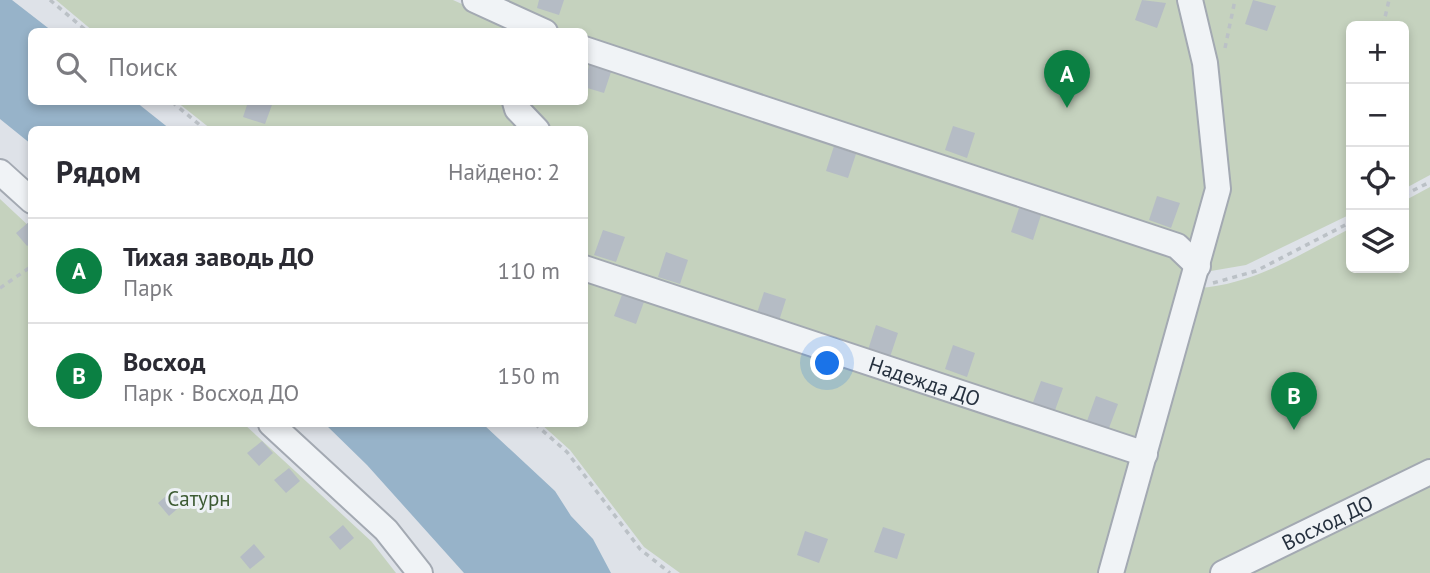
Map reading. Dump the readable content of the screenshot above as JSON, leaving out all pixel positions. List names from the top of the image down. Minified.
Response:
{"streets":{"street":["Надежда ДО","Восход ДО"]},"parks":["Сатурн"],"page":{"map_buttons":["+","−"],"search":"Поиск","pins":["A","B"],"heading":["Рядом","Найдено: 2"],"list":[{"mark":"A","name":"Тихая заводь ДО","note":"Парк","value":"110 m"},{"mark":"B","name":"Восход","note":"Парк · Восход ДО","value":"150 m"}]}}
